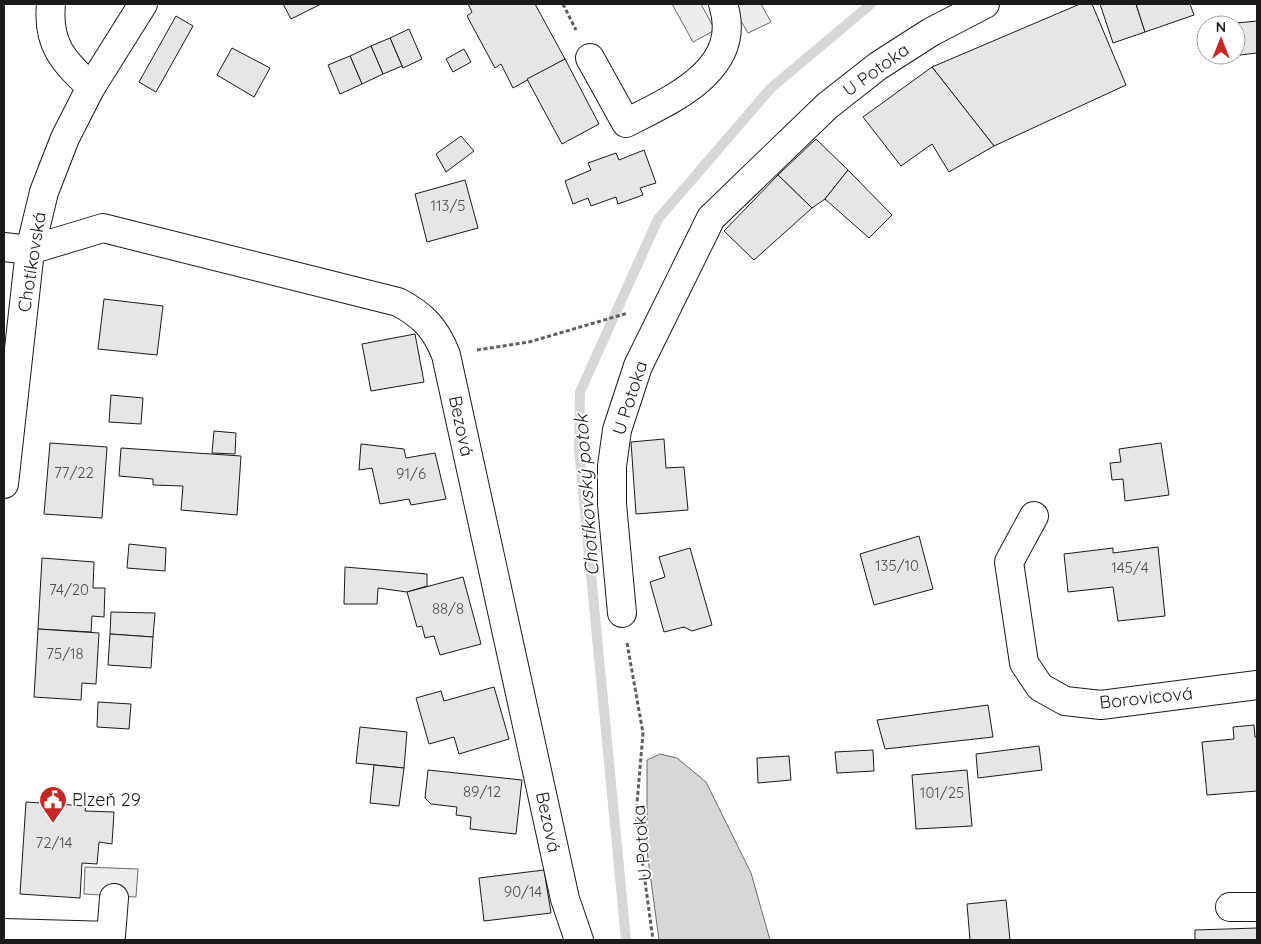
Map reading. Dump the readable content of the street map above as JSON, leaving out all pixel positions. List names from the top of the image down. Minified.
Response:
{"streets":{"street":["U Potoka","Chotíkovská","Bezová","Borovicová"]},"crossings":[["Chotíkovská","Bezová"]],"water":["Chotíkovský potok"],"places":{"public building":["Plzeň 29"]},"house_numbers":["113/5","77/22","91/6","135/10","145/4","74/20","88/8","75/18","89/12","101/25","72/14","90/14"],"north":"top"}
